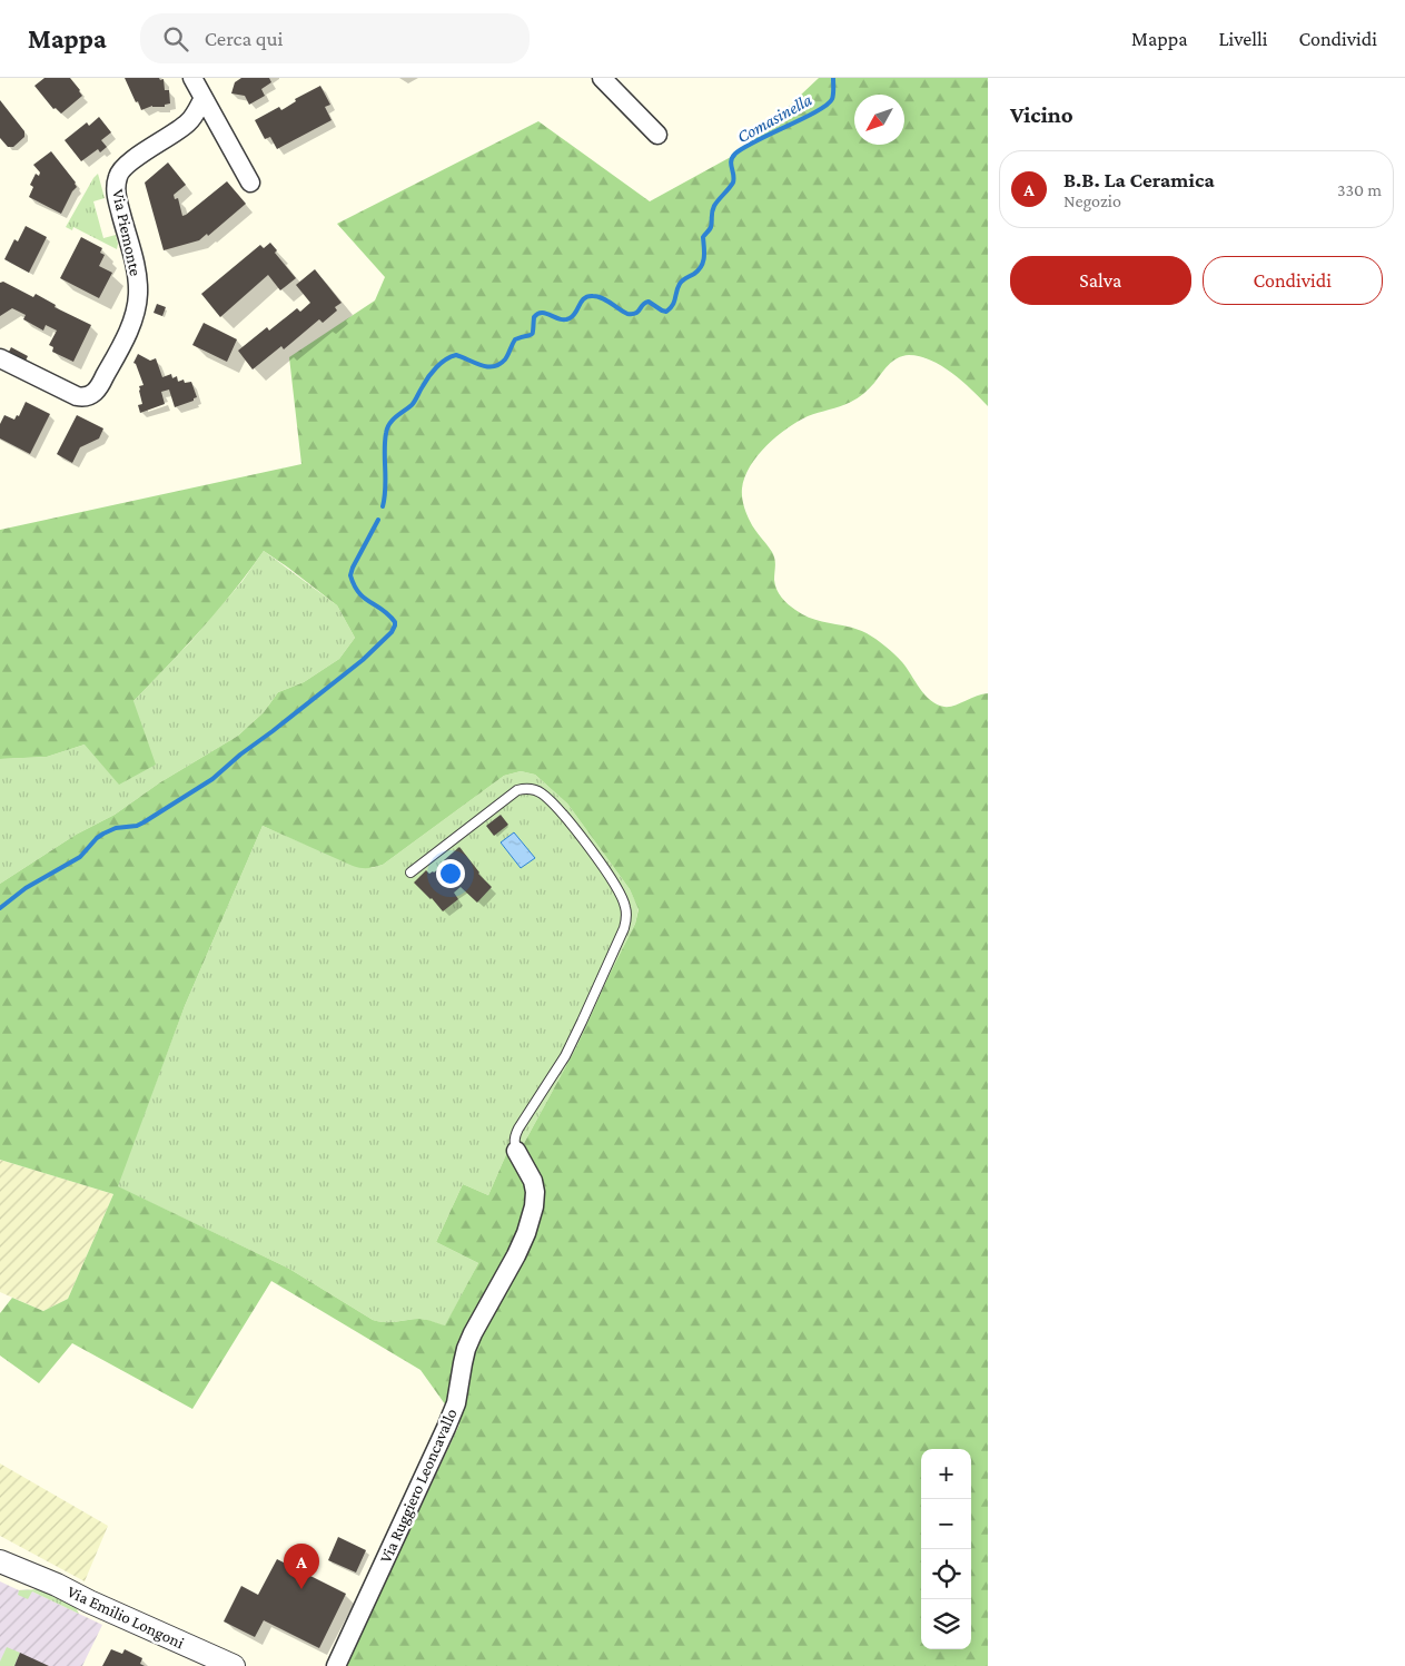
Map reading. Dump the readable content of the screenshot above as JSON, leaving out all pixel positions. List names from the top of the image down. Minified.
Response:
{"streets":{"street":["Via Piemonte","Via Ruggiero Leoncavallo","Via Emilio Longoni"]},"water":["Comasinella"],"north":"bottom left","page":{"header":"Mappa","search":"Cerca qui","nav":["Mappa","Livelli","Condividi"],"heading":"Vicino","list":[{"mark":"A","name":"B.B. La Ceramica","note":"Negozio","value":"330 m"}],"buttons":["Salva","Condividi"],"map_buttons":["+","−"],"pins":"A"}}
